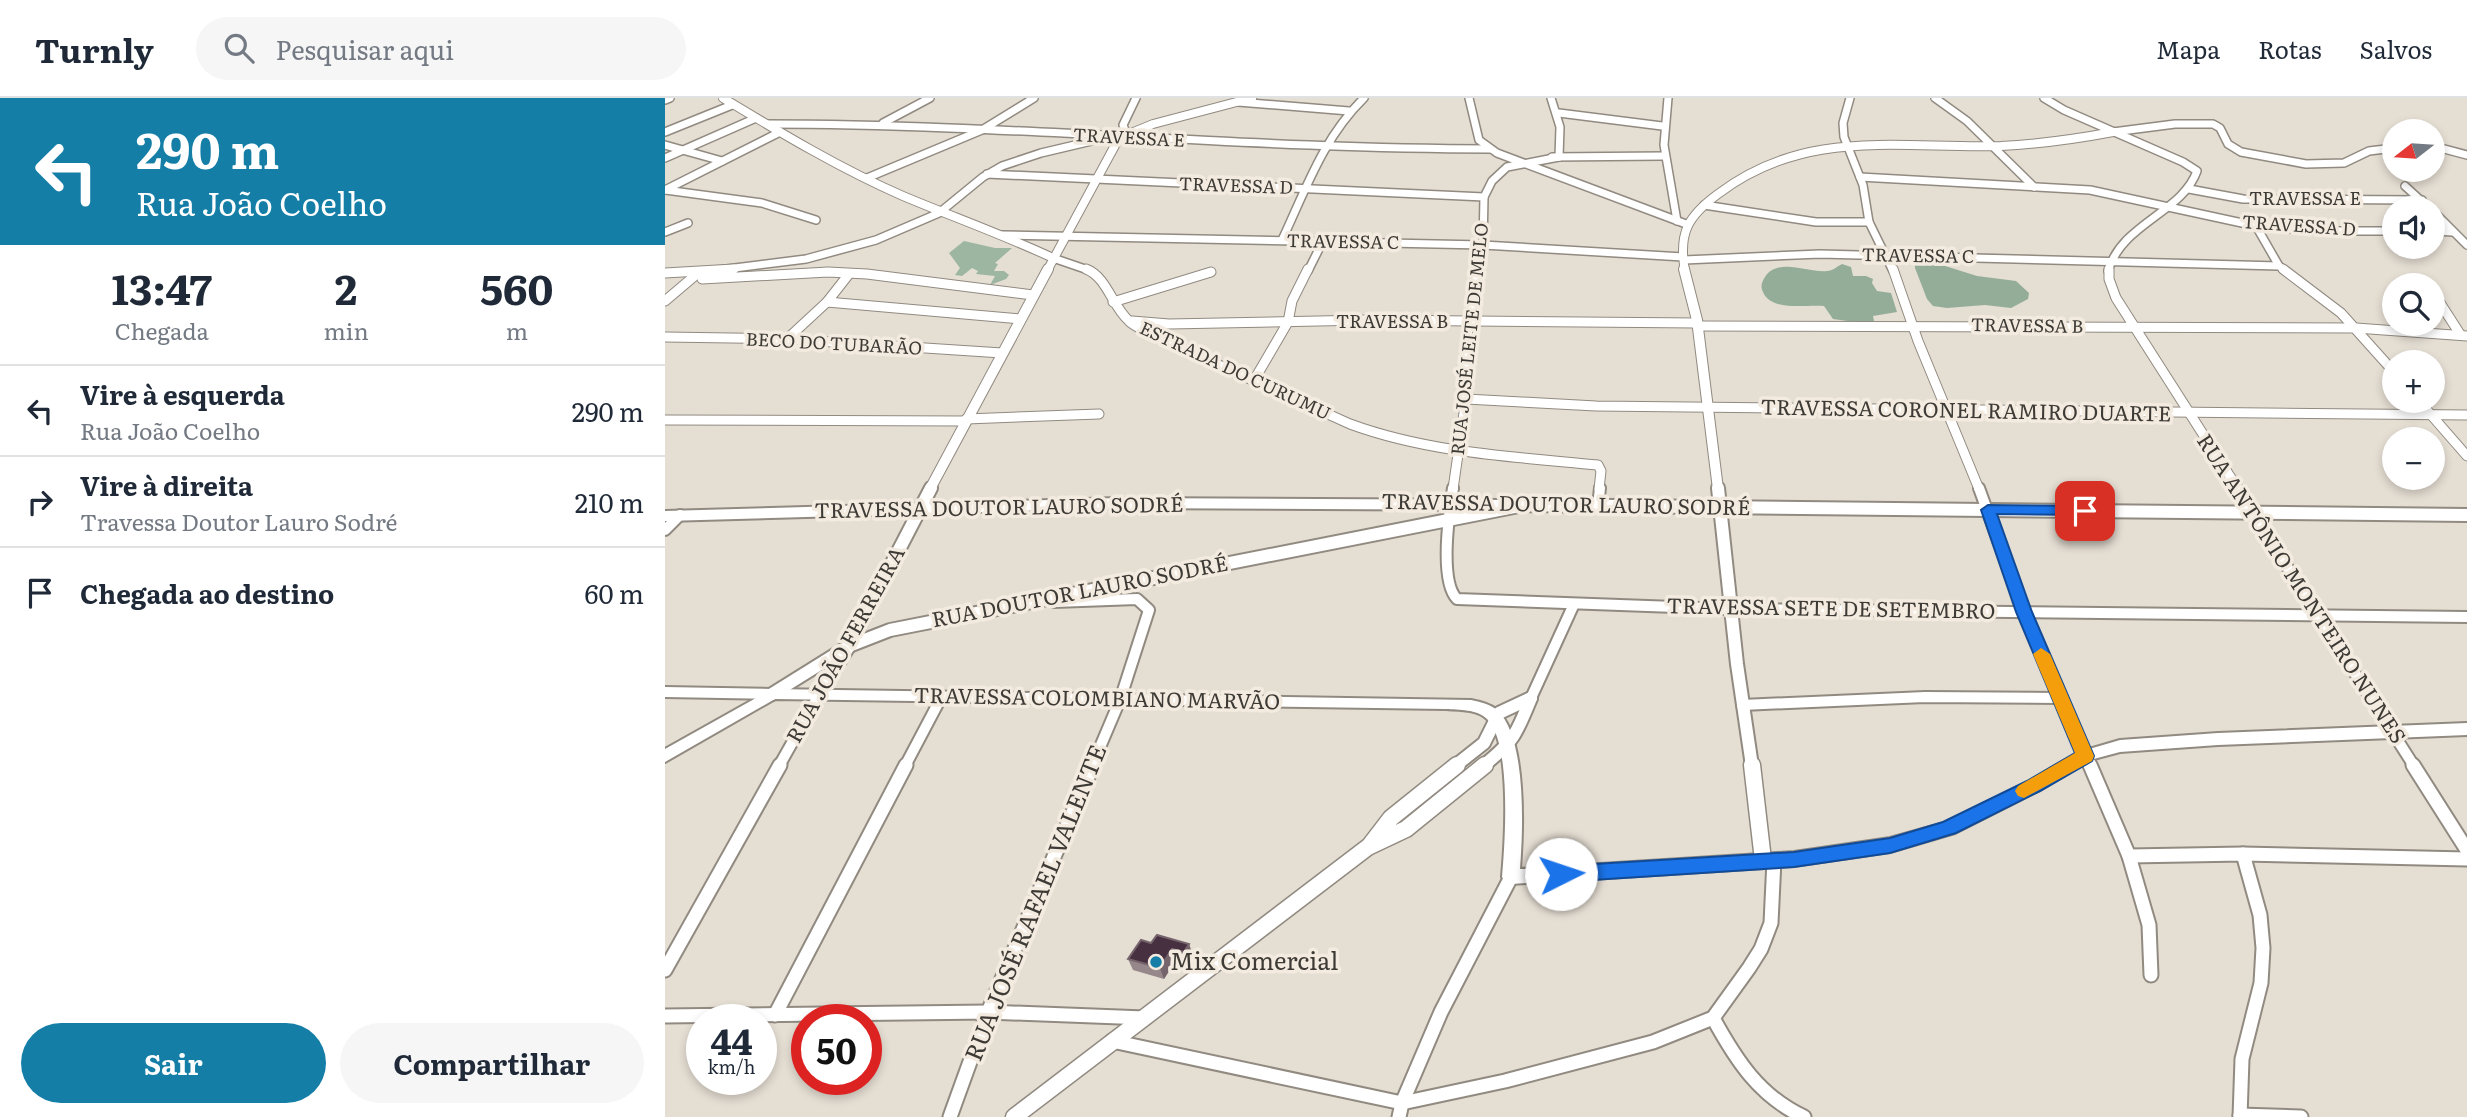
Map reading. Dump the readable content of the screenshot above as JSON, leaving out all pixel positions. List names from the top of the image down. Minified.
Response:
{"streets":{"main road":["RUA DOUTOR LAURO SODRÉ","TRAVESSA COLOMBIANO MARVÃO"],"street":["TRAVESSA E","TRAVESSA D","TRAVESSA C","TRAVESSA B","RUA JOSÉ LEITE DE MELO","BECO DO TUBARÃO","ESTRADA DO CURUMU","TRAVESSA CORONEL RAMIRO DUARTE","TRAVESSA DOUTOR LAURO SODRÉ","RUA ANTÔNIO MONTEIRO NUNES","TRAVESSA SETE DE SETEMBRO","RUA JOÃO FERREIRA","RUA JOSÉ RAFAEL VALENTE"]},"crossings":[["TRAVESSA E","RUA JOSÉ LEITE DE MELO"],["TRAVESSA E","ESTRADA DO CURUMU"],["TRAVESSA E","RUA JOÃO FERREIRA"],["TRAVESSA D","RUA JOSÉ LEITE DE MELO"],["TRAVESSA D","RUA JOÃO FERREIRA"],["TRAVESSA C","RUA JOSÉ LEITE DE MELO"],["TRAVESSA C","ESTRADA DO CURUMU"],["TRAVESSA C","RUA ANTÔNIO MONTEIRO NUNES"],["TRAVESSA C","RUA JOÃO FERREIRA"],["TRAVESSA B","RUA JOSÉ LEITE DE MELO"],["TRAVESSA B","ESTRADA DO CURUMU"],["TRAVESSA B","RUA ANTÔNIO MONTEIRO NUNES"],["RUA JOSÉ LEITE DE MELO","ESTRADA DO CURUMU"],["RUA JOSÉ LEITE DE MELO","TRAVESSA CORONEL RAMIRO DUARTE"],["RUA JOSÉ LEITE DE MELO","TRAVESSA DOUTOR LAURO SODRÉ"],["RUA JOSÉ LEITE DE MELO","RUA DOUTOR LAURO SODRÉ"],["RUA JOSÉ LEITE DE MELO","TRAVESSA SETE DE SETEMBRO"],["BECO DO TUBARÃO","RUA JOÃO FERREIRA"],["ESTRADA DO CURUMU","TRAVESSA DOUTOR LAURO SODRÉ"],["ESTRADA DO CURUMU","RUA JOÃO FERREIRA"],["TRAVESSA CORONEL RAMIRO DUARTE","RUA ANTÔNIO MONTEIRO NUNES"],["TRAVESSA DOUTOR LAURO SODRÉ","RUA ANTÔNIO MONTEIRO NUNES"],["TRAVESSA DOUTOR LAURO SODRÉ","RUA DOUTOR LAURO SODRÉ"],["TRAVESSA DOUTOR LAURO SODRÉ","RUA JOÃO FERREIRA"],["RUA ANTÔNIO MONTEIRO NUNES","TRAVESSA SETE DE SETEMBRO"],["RUA DOUTOR LAURO SODRÉ","RUA JOÃO FERREIRA"],["RUA DOUTOR LAURO SODRÉ","TRAVESSA COLOMBIANO MARVÃO"],["RUA DOUTOR LAURO SODRÉ","RUA JOSÉ RAFAEL VALENTE"],["RUA JOÃO FERREIRA","TRAVESSA COLOMBIANO MARVÃO"],["TRAVESSA COLOMBIANO MARVÃO","RUA JOSÉ RAFAEL VALENTE"]],"places":["Mix Comercial"],"north":"left","page":{"header":"Turnly","search":"Pesquisar aqui","nav":["Mapa","Rotas","Salvos"],"turn":["290 m","Rua João Coelho"],"map_buttons":["+","−"],"eta":["13:47","Chegada","2","min","560","m"],"list":[{"name":"Vire à esquerda","note":"Rua João Coelho","value":"290 m"},{"name":"Vire à direita","note":"Travessa Doutor Lauro Sodré","value":"210 m"},{"name":"Chegada ao destino","value":"60 m"}],"speed":"44 km/h","limit":"50","buttons":["Sair","Compartilhar"]}}
